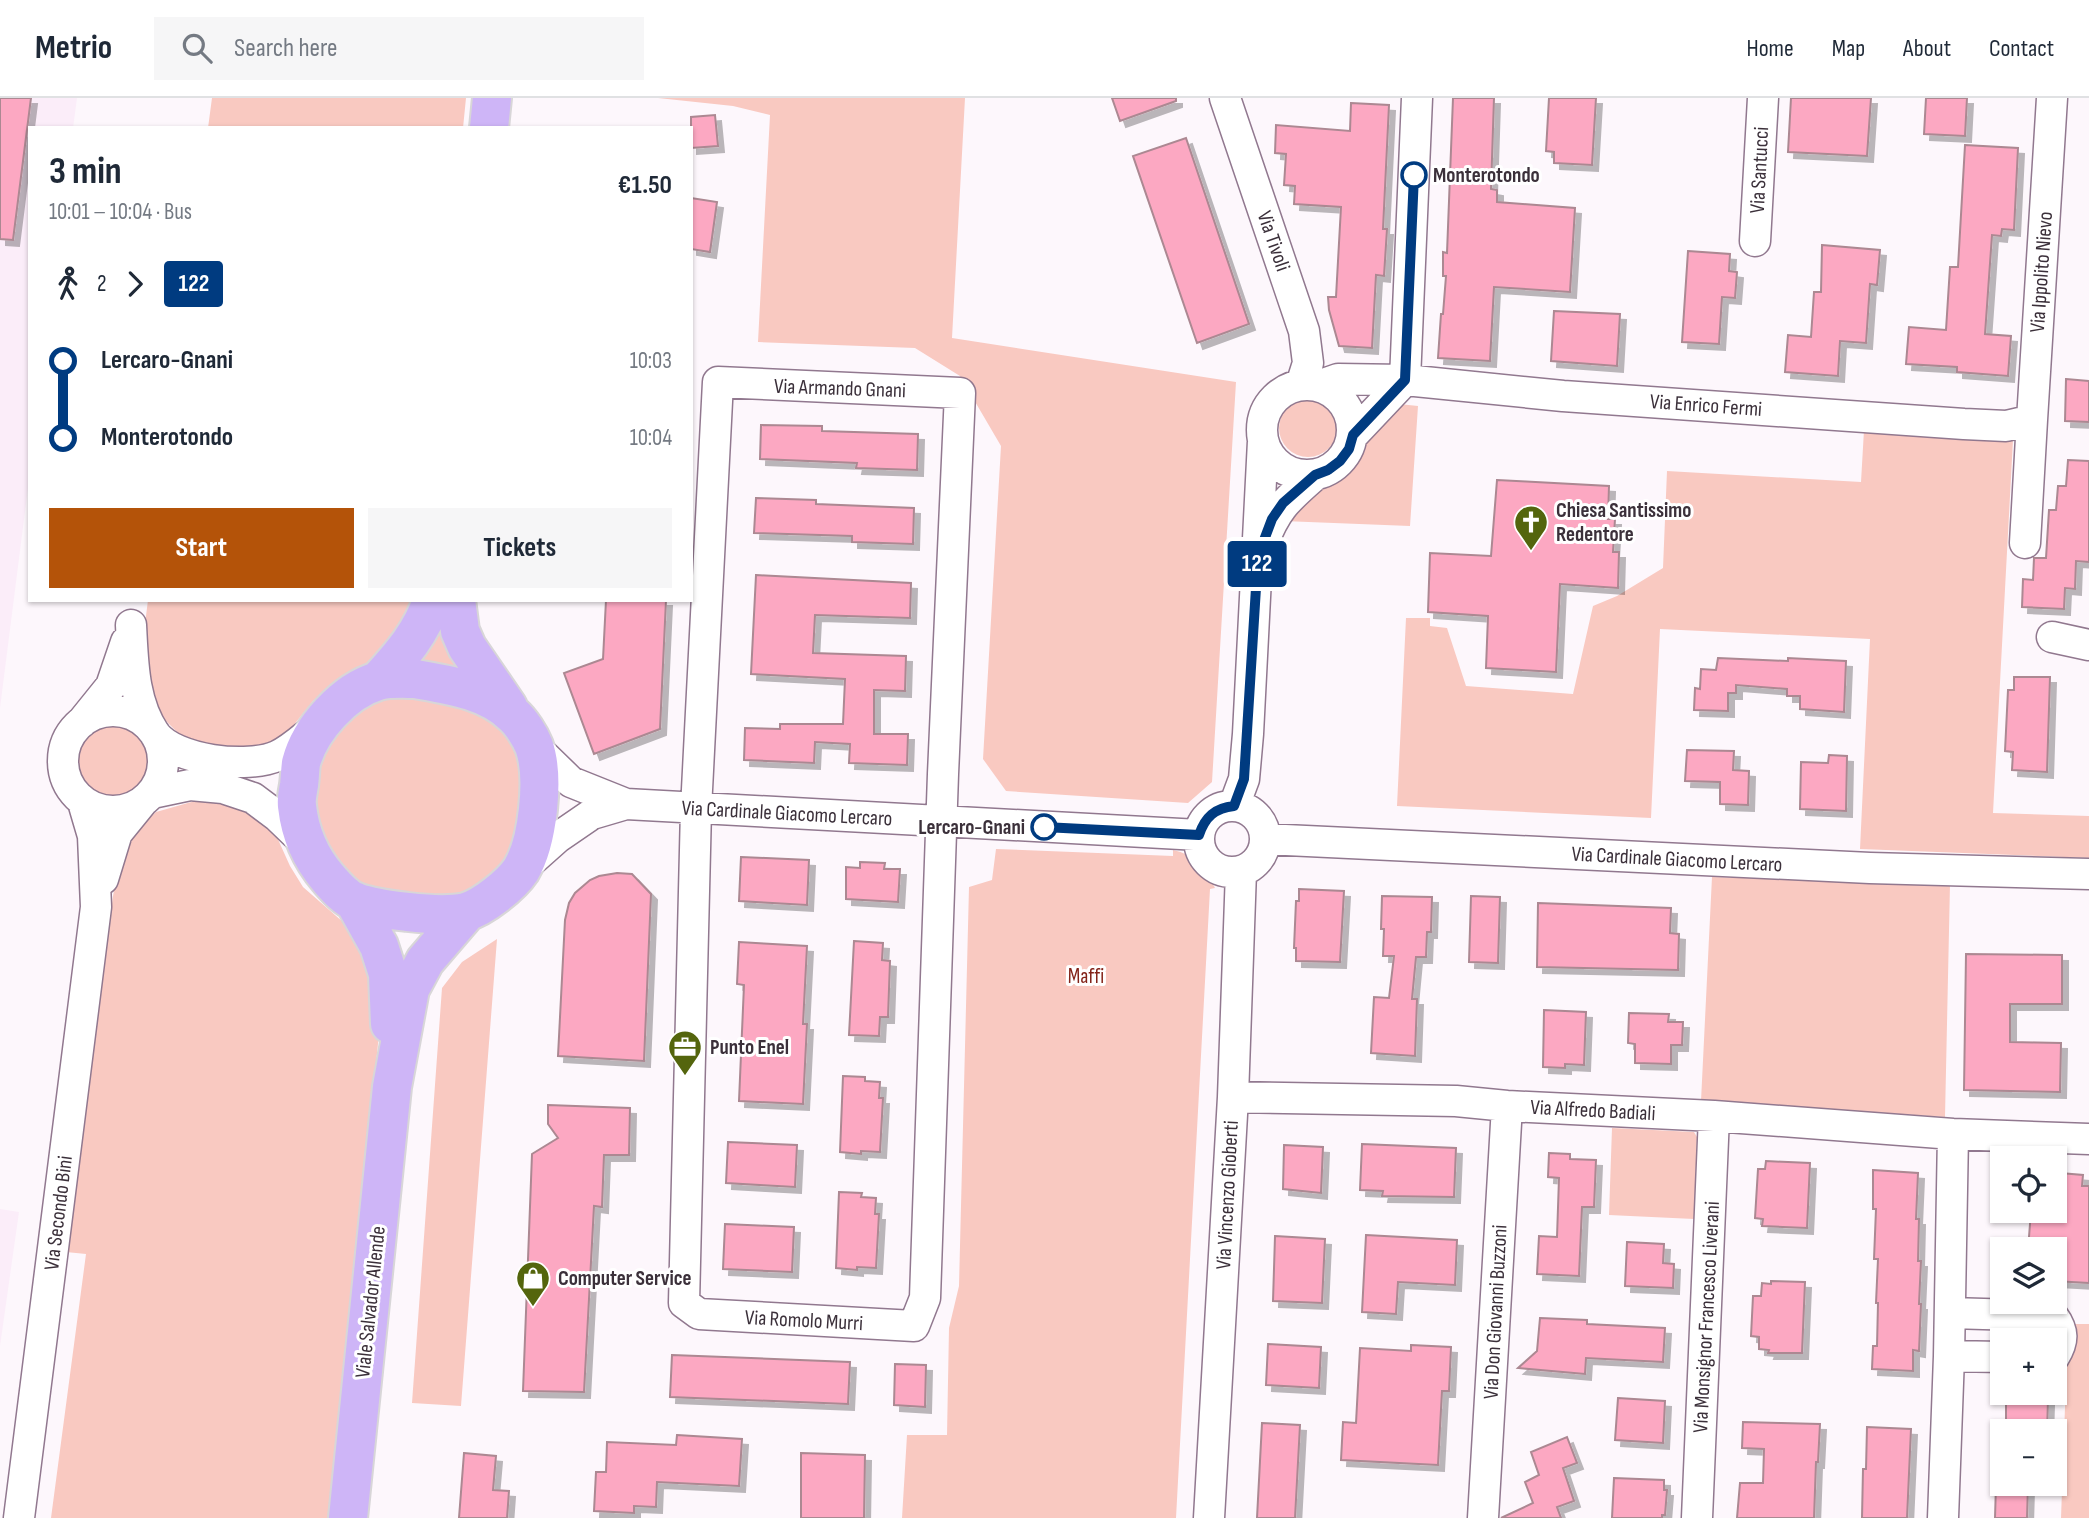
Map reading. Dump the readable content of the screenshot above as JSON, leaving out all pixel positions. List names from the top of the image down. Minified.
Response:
{"streets":{"main road":["Viale Salvador Allende"],"street":["Via Santucci","Via Tivoli","Via Ippolito Nievo","Via Armando Gnani","Via Enrico Fermi","Via Cardinale Giacomo Lercaro","Via Alfredo Badiali","Via Vincenzo Gioberti","Via Secondo Bini","Via Don Giovanni Buzzoni","Via Monsignor Francesco Liverani","Via Romolo Murri"]},"crossings":[["Via Tivoli","Via Enrico Fermi"],["Via Ippolito Nievo","Via Enrico Fermi"],["Via Armando Gnani","Via Cardinale Giacomo Lercaro"],["Via Armando Gnani","Via Romolo Murri"],["Via Cardinale Giacomo Lercaro","Via Vincenzo Gioberti"],["Via Cardinale Giacomo Lercaro","Viale Salvador Allende"],["Via Cardinale Giacomo Lercaro","Via Romolo Murri"],["Via Alfredo Badiali","Via Vincenzo Gioberti"],["Via Alfredo Badiali","Via Don Giovanni Buzzoni"],["Via Alfredo Badiali","Via Monsignor Francesco Liverani"]],"parks":["Maffi"],"places":{"other":["Monterotondo","Lercaro-Gnani"],"church":["Chiesa Santissimo Redentore"],"office":["Punto Enel"],"shop":["Computer Service"]},"lines":["bus line 122"],"page":{"header":"Metrio","search":"Search here","nav":["Home","Map","About","Contact"],"on_map":"122","heading":["3 min","10:01 – 10:04 · Bus","€1.50"],"legs":["2","122"],"list":[{"name":"Lercaro-Gnani","value":"10:03"},{"name":"Monterotondo","value":"10:04"}],"buttons":["Start","Tickets"],"map_buttons":["+","−"]}}
